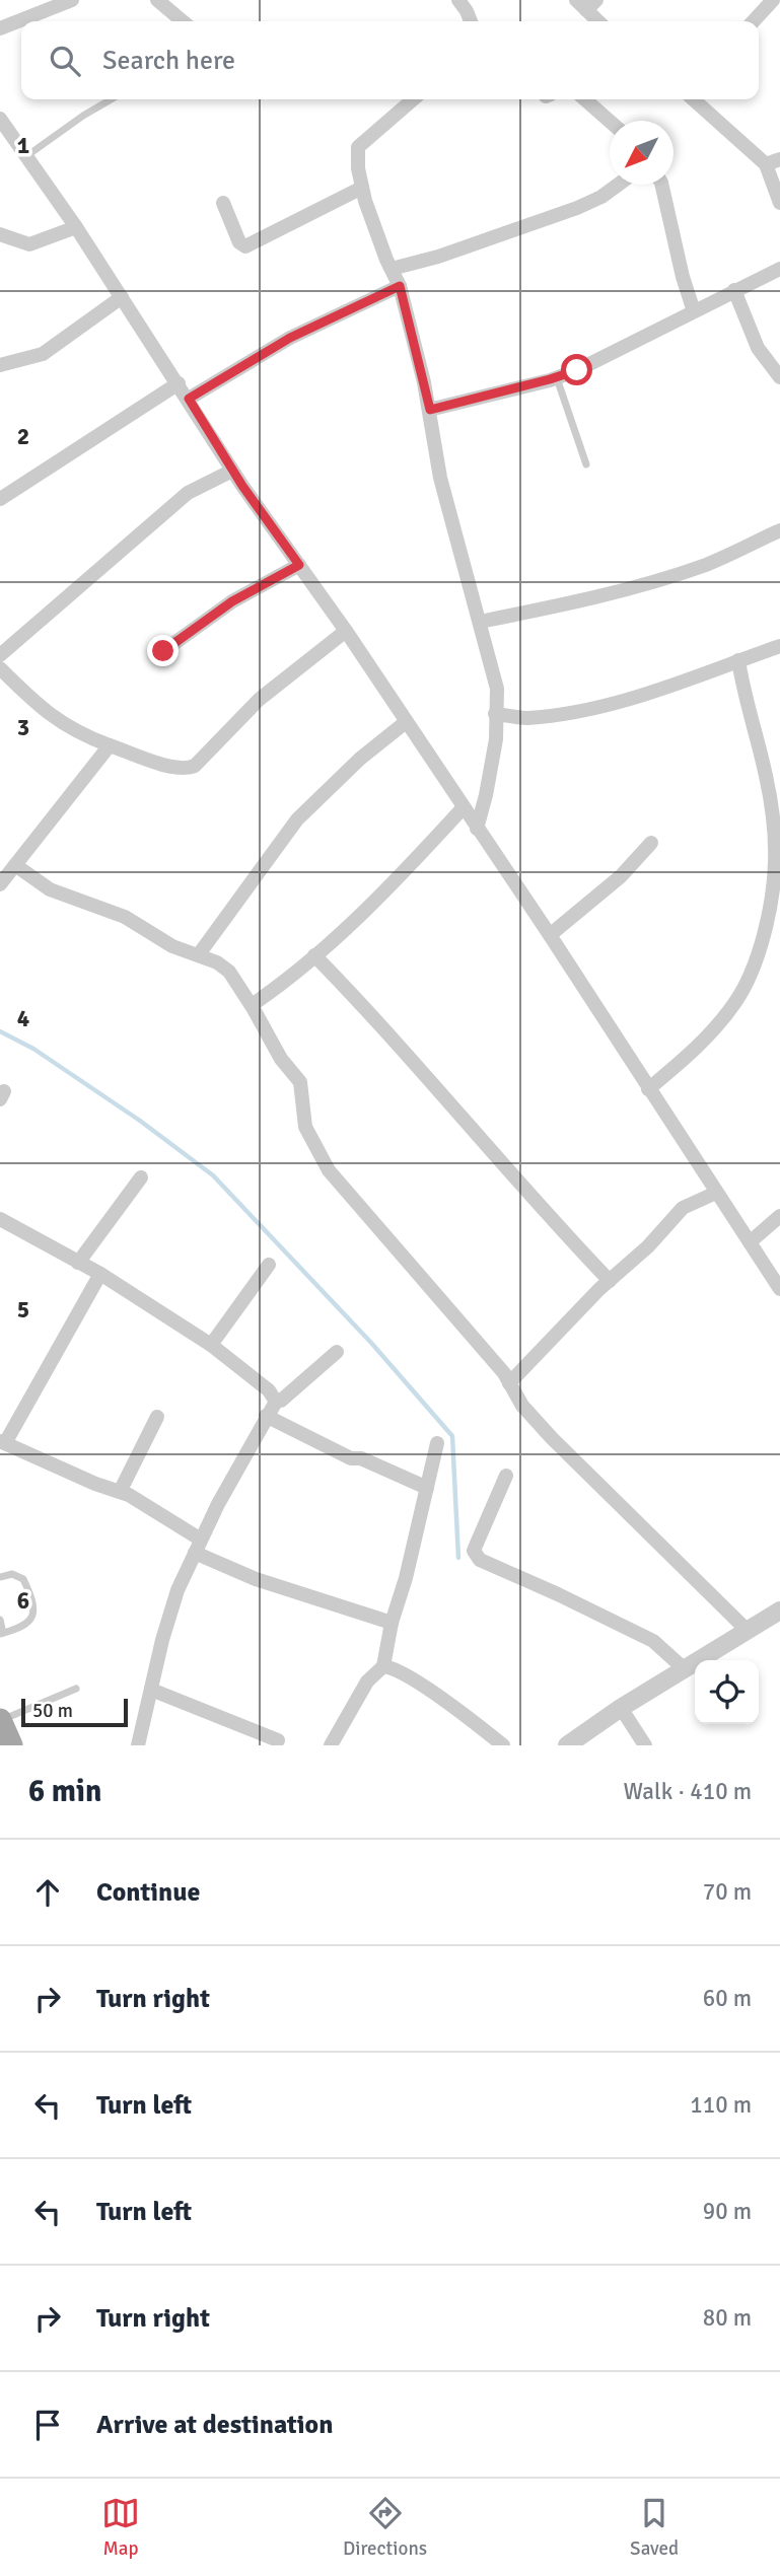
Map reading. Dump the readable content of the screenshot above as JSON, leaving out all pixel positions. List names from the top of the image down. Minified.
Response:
{"scale_bar":"50 m","north":"bottom left","page":{"search":"Search here","scale":"50 m","heading":["6 min","Walk · 410 m"],"list":[["Continue","70 m"],["Turn right","60 m"],["Turn left","110 m"],["Turn left","90 m"],["Turn right","80 m"],"Arrive at destination"],"nav":["Map","Directions","Saved"]},"grid":{"rows":["1","2","3","4","5","6"]}}
